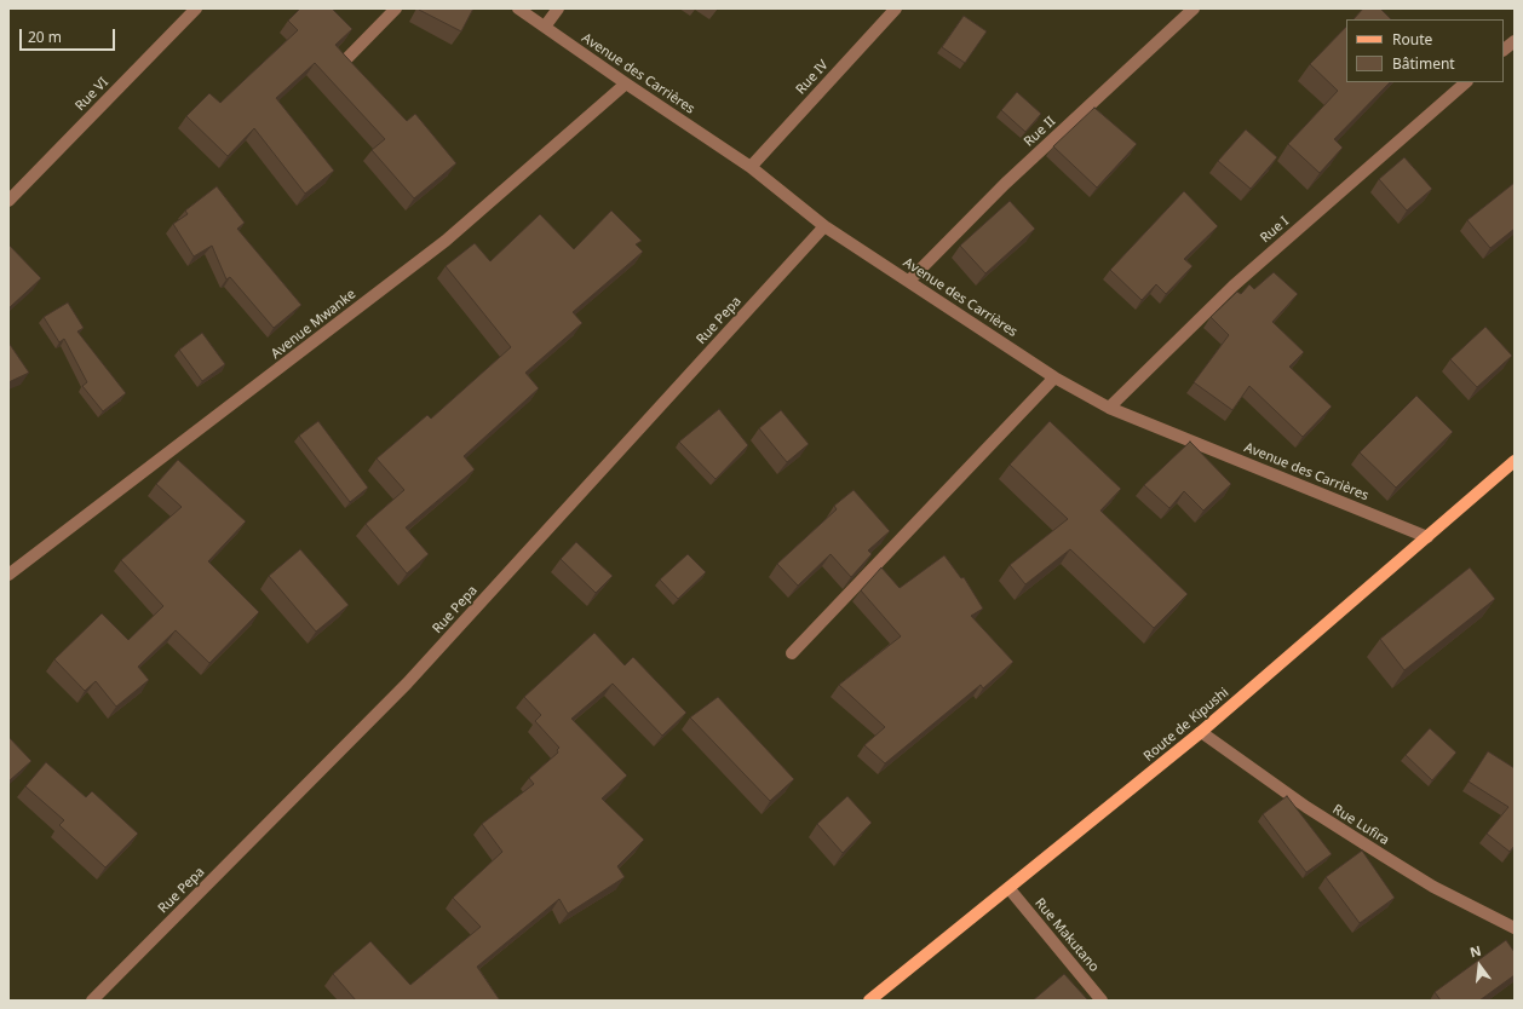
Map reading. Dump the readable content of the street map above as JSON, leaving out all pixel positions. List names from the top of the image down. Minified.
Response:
{"streets":{"main road":["Route de Kipushi"],"street":["Avenue des Carrières","Rue IV","Rue VI","Rue II","Rue I","Rue Pepa","Avenue Mwanke","Rue Lufira","Rue Makutano"]},"crossings":[["Avenue des Carrières","Rue IV"],["Avenue des Carrières","Rue II"],["Avenue des Carrières","Rue I"],["Avenue des Carrières","Rue Pepa"],["Avenue des Carrières","Avenue Mwanke"],["Avenue des Carrières","Route de Kipushi"],["Route de Kipushi","Rue Lufira"],["Route de Kipushi","Rue Makutano"]],"legend":["Route","Bâtiment"],"scale_bar":"20 m","north":"top"}
